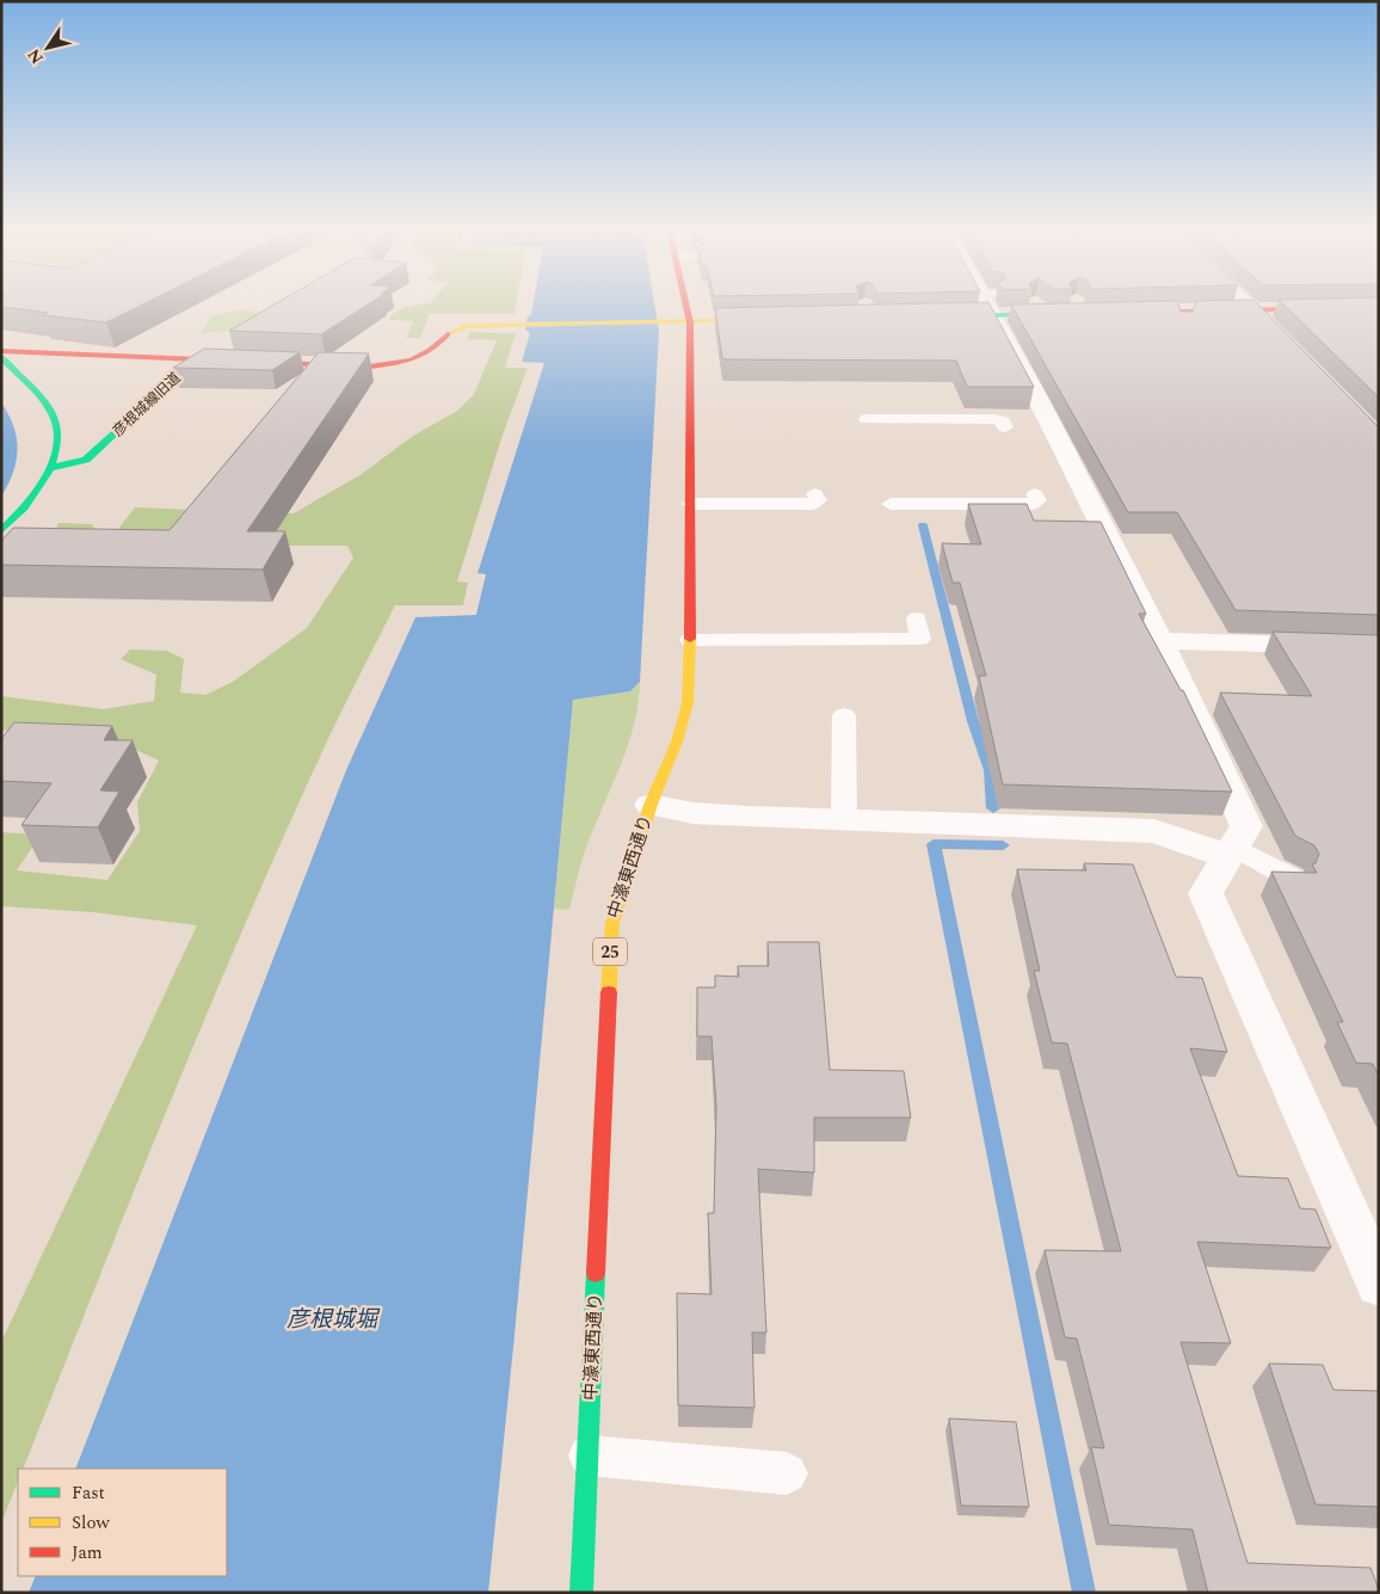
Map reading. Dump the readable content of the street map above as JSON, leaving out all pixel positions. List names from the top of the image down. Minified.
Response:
{"streets":{"street":["彦根城線旧道","中濠東西通り","25"]},"crossings":[["彦根城線旧道","中濠東西通り"]],"water":["彦根城堀"],"legend":["Fast","Slow","Jam"],"north":"bottom left"}
